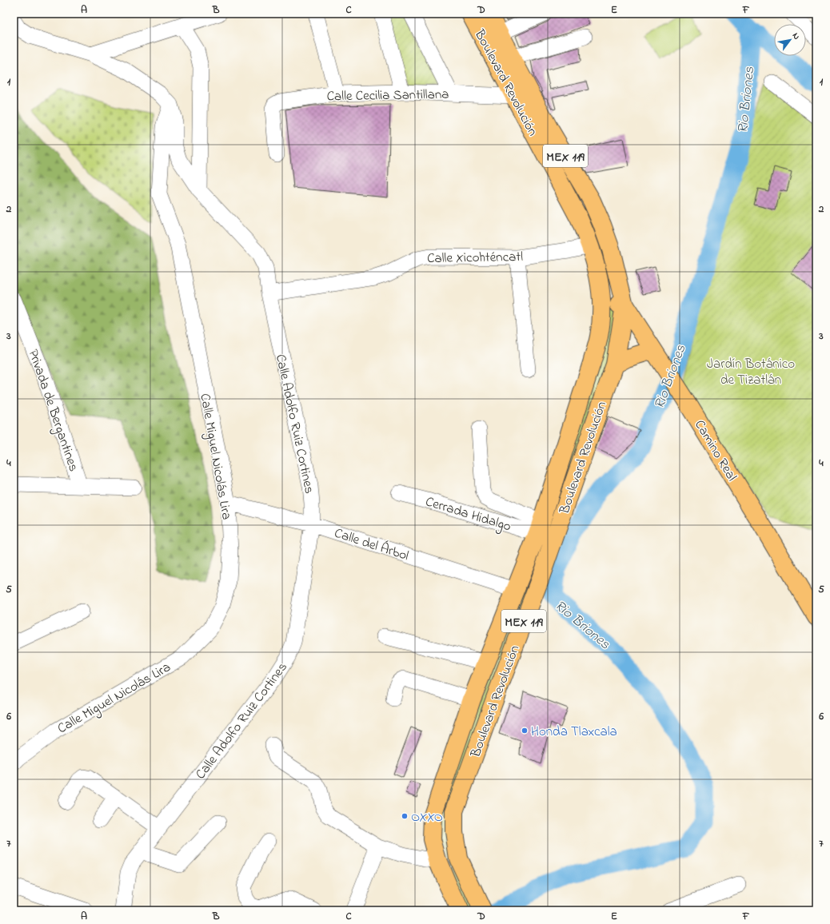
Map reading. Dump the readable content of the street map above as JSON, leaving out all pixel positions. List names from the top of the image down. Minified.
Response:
{"streets":{"main road":["Boulevard Revolución","MEX 119","Camino Real"],"street":["Calle Cecilia Santillana","Calle Xicohténcatl","Privada de Bergantines","Calle Adolfo Ruiz Cortines","Calle Miguel Nicolás Lira","Cerrada Hidalgo","Calle del Árbol"]},"crossings":[["Boulevard Revolución","Calle Cecilia Santillana"],["Boulevard Revolución","Calle Xicohténcatl"],["Boulevard Revolución","Camino Real"],["Boulevard Revolución","Cerrada Hidalgo"],["Boulevard Revolución","Calle del Árbol"],["Calle Xicohténcatl","Calle Adolfo Ruiz Cortines"],["Calle Adolfo Ruiz Cortines","Calle Miguel Nicolás Lira"],["Calle Adolfo Ruiz Cortines","Calle del Árbol"],["Calle Miguel Nicolás Lira","Calle del Árbol"]],"water":["Rio Briones"],"parks":["Jardín Botánico de Tizatlán"],"places":["Honda Tlaxcala","OXXO"],"north":"top right","grid":{"columns":["A","B","C","D","E","F"],"rows":["1","2","3","4","5","6","7"]}}
